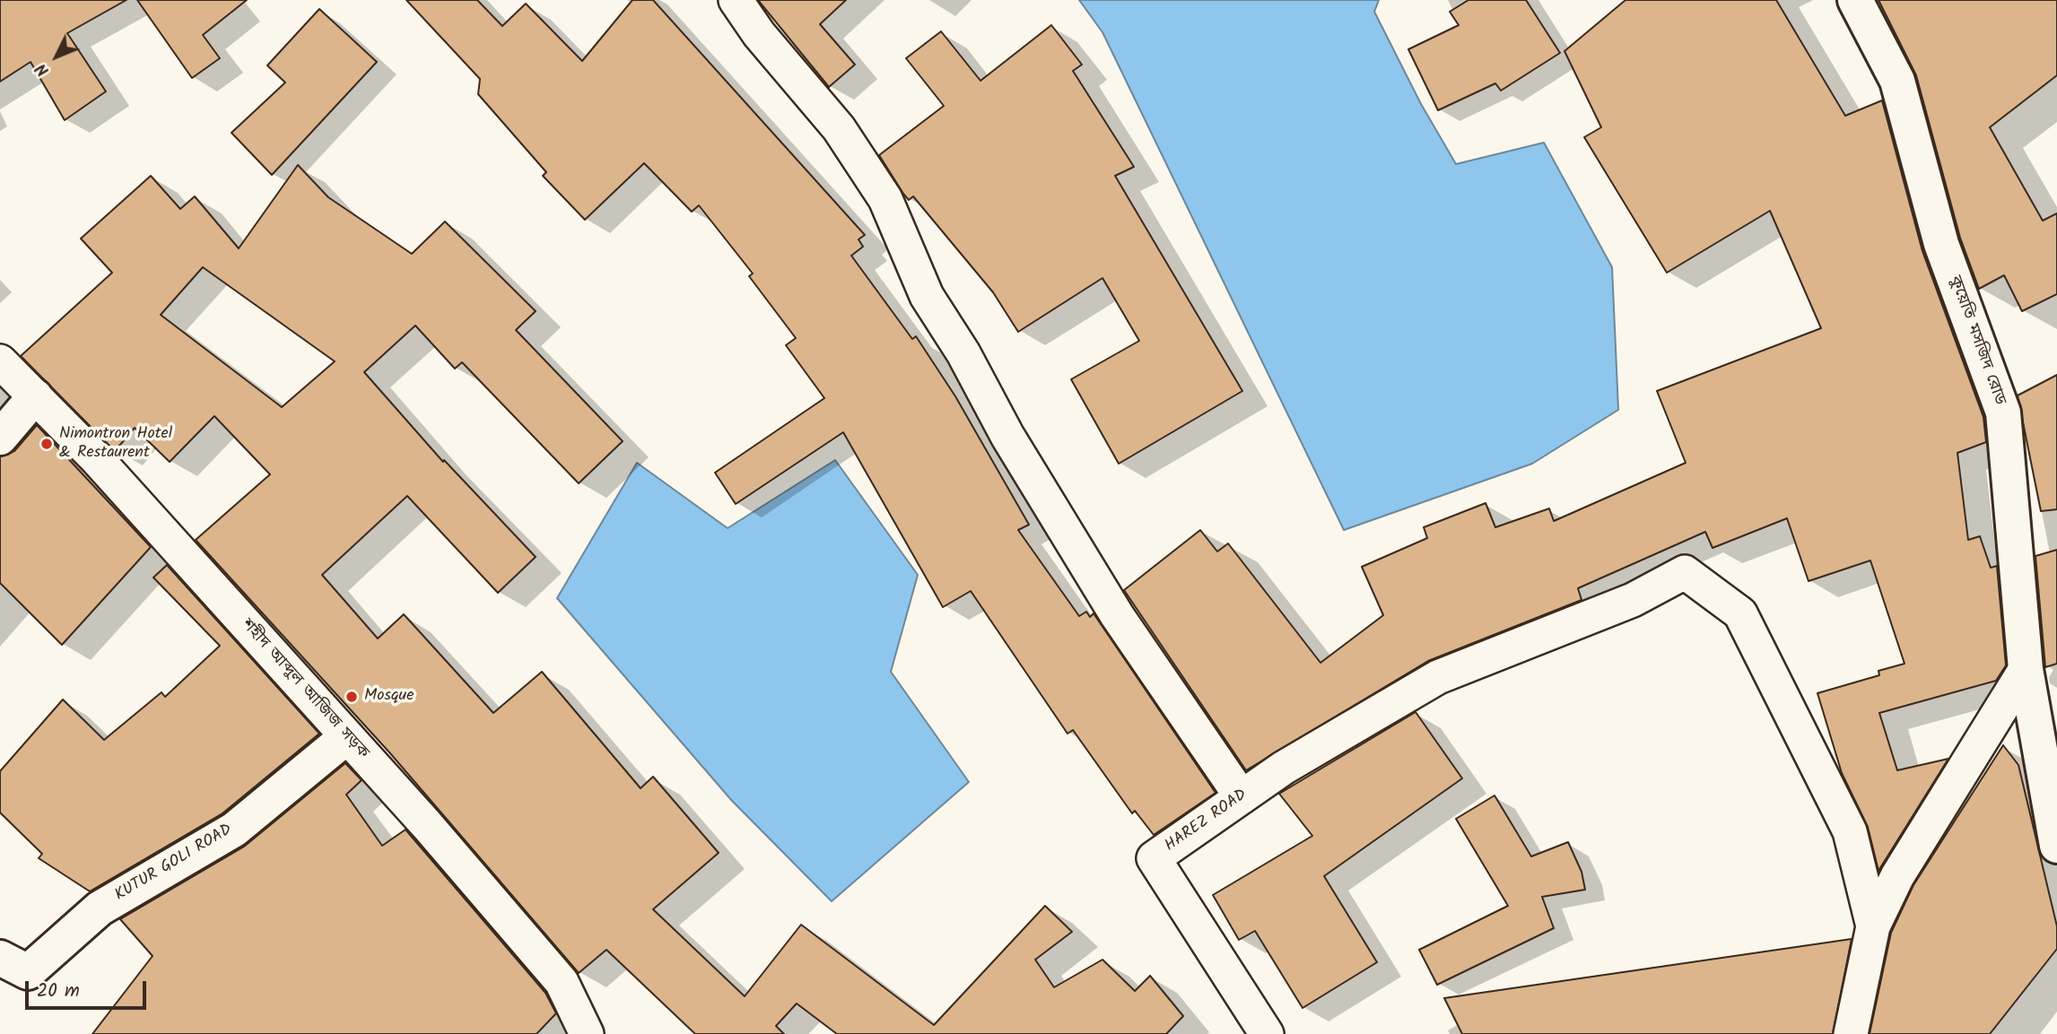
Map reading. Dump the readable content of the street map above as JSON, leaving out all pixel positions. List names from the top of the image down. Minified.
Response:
{"streets":{"street":["কুয়েতি মসজিদ রোড","শহীদ আব্দুল আজিজ সড়ক","HAREZ ROAD","KUTUR GOLI ROAD"]},"crossings":[["শহীদ আব্দুল আজিজ সড়ক","KUTUR GOLI ROAD"]],"places":["Nimontron Hotel & Restaurent","Mosque"],"scale_bar":"20 m","north":"bottom left"}
